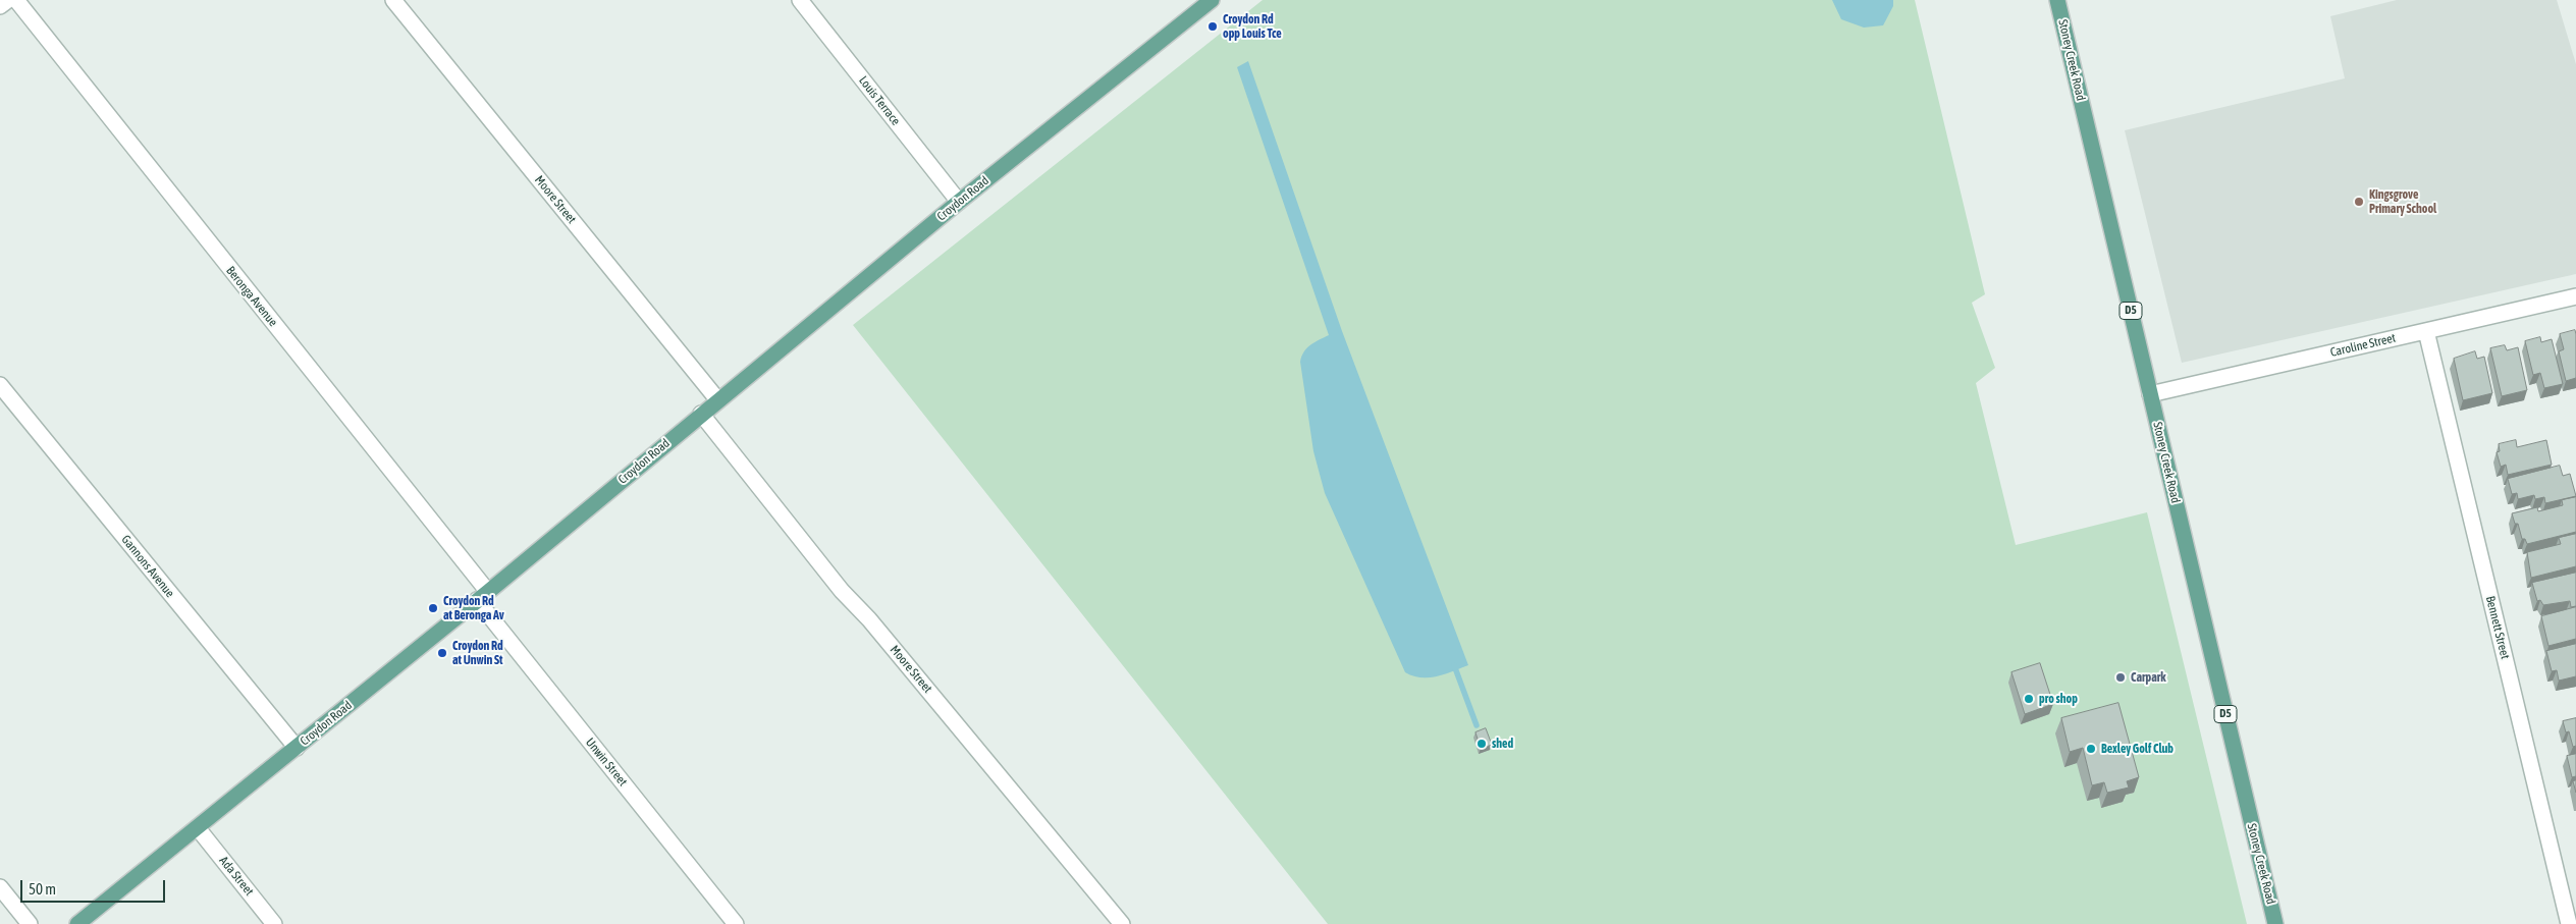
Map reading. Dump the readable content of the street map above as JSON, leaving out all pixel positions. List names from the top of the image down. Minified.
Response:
{"streets":{"main road":["Stoney Creek Road","Croydon Road","D5"],"street":["Louis Terrace","Moore Street","Beronga Avenue","Caroline Street","Gannons Avenue","Bennett Street","Unwin Street","Ada Street"]},"crossings":[["Stoney Creek Road","Caroline Street"],["Louis Terrace","Croydon Road"],["Croydon Road","Moore Street"],["Croydon Road","Beronga Avenue"],["Croydon Road","Gannons Avenue"],["Croydon Road","Unwin Street"],["Croydon Road","Ada Street"],["Beronga Avenue","Unwin Street"],["Caroline Street","Bennett Street"]],"places":["Croydon Rd opp Louis Tce","Kingsgrove Primary School","Croydon Rd at Beronga Av","Croydon Rd at Unwin St","Carpark","pro shop","shed","Bexley Golf Club"],"scale_bar":"50 m"}
